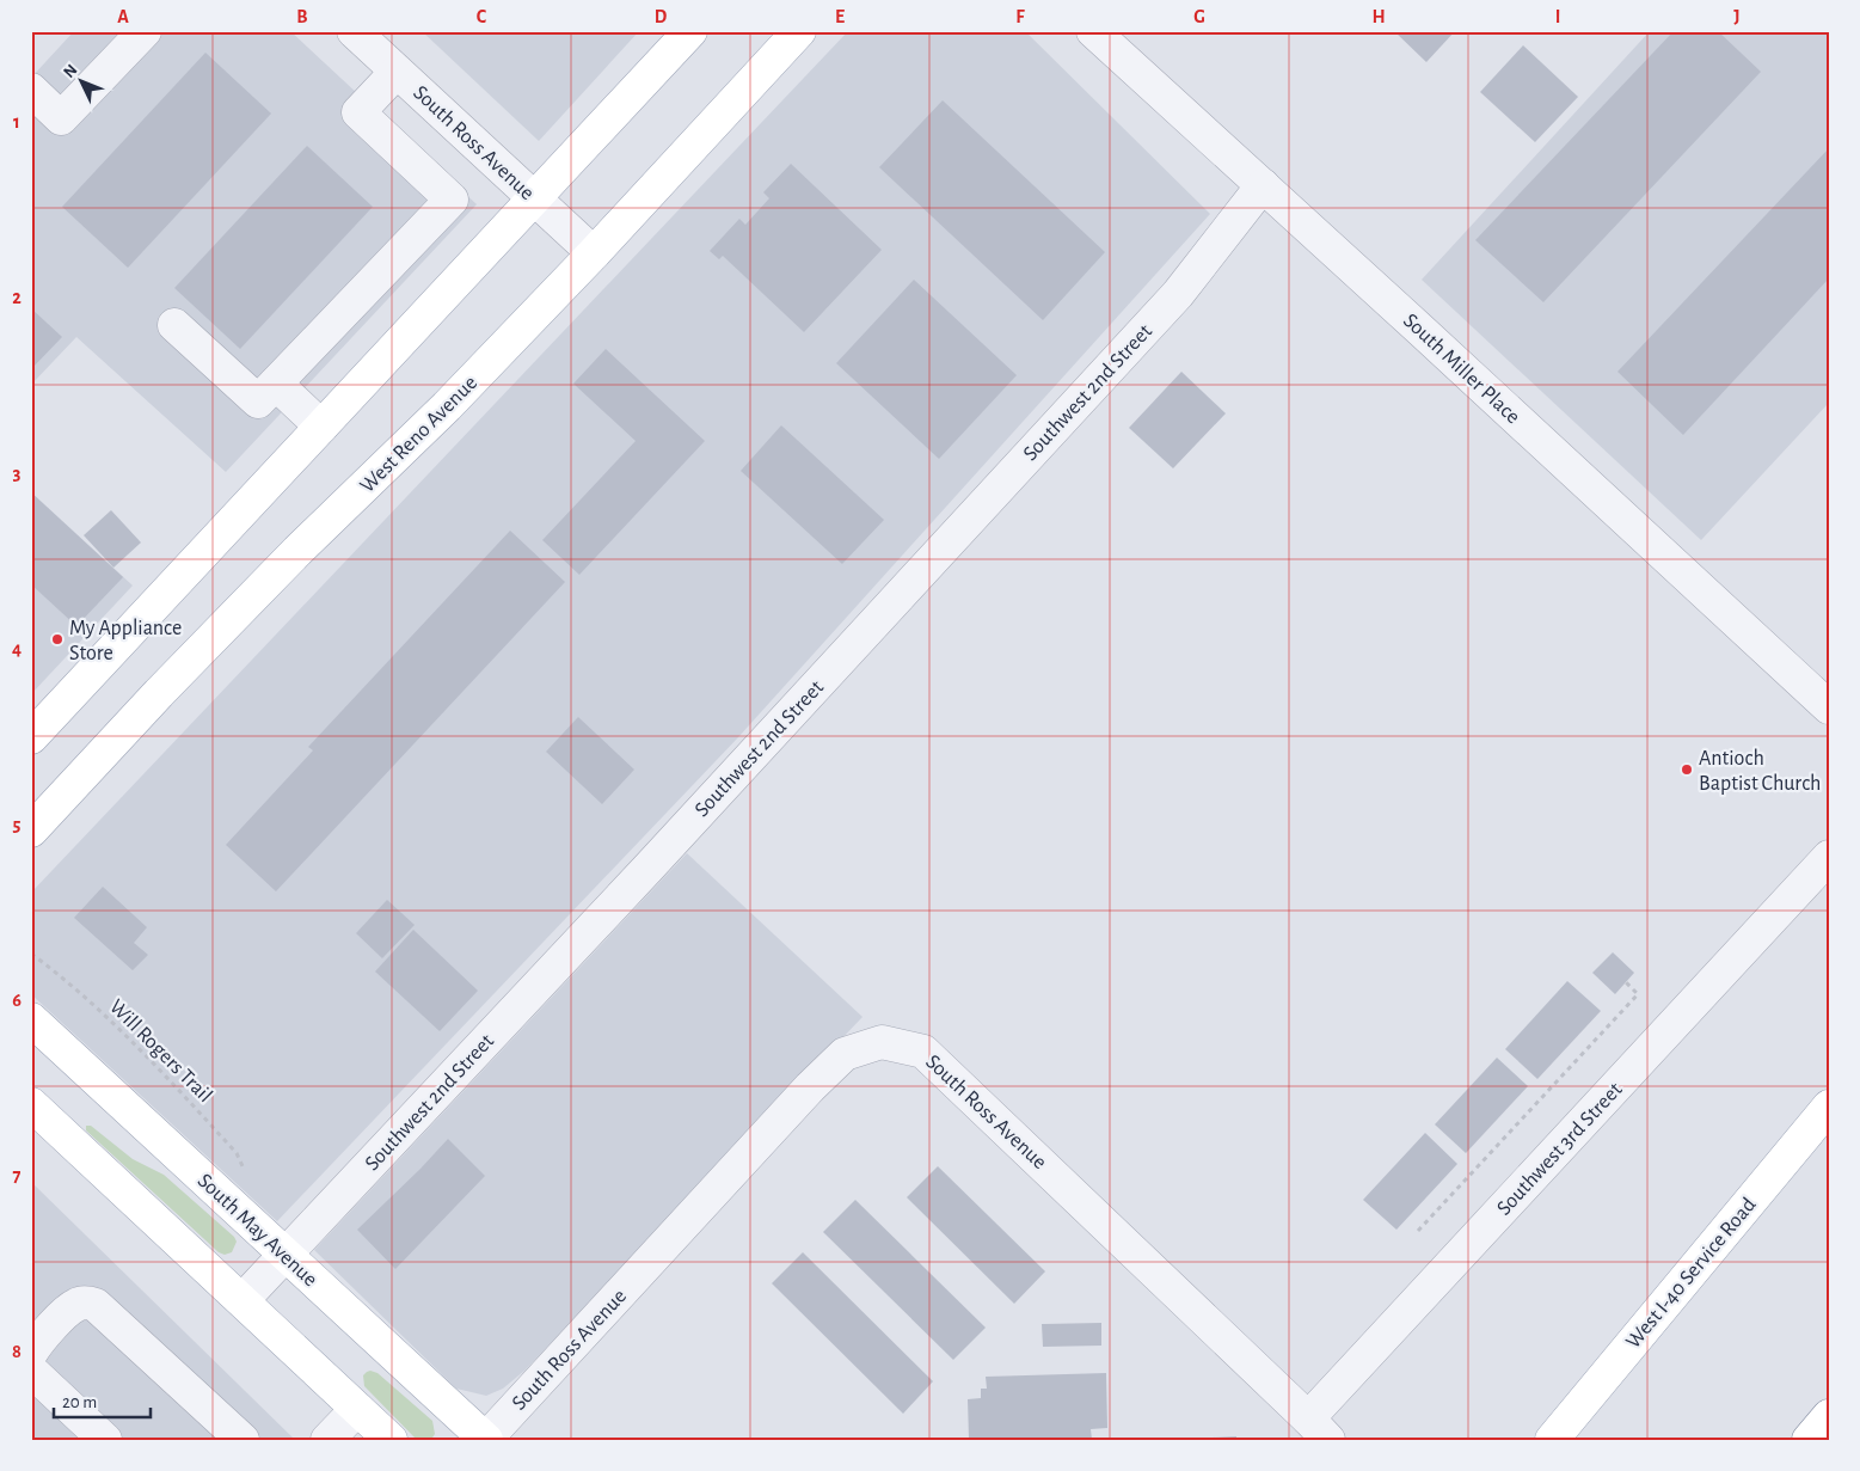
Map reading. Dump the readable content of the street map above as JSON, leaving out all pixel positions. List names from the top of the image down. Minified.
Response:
{"streets":{"main road":["West Reno Avenue","South May Avenue","West I-40 Service Road"],"street":["South Ross Avenue","South Miller Place","Southwest 2nd Street","Southwest 3rd Street"],"path":["Will Rogers Trail"]},"crossings":[["South Ross Avenue","West Reno Avenue"],["South Ross Avenue","Southwest 3rd Street"],["South Ross Avenue","South May Avenue"],["South Miller Place","Southwest 2nd Street"],["Southwest 2nd Street","South May Avenue"]],"places":["My Appliance Store","Antioch Baptist Church"],"scale_bar":"20 m","north":"top left","grid":{"columns":["A","B","C","D","E","F","G","H","I","J"],"rows":["1","2","3","4","5","6","7","8"]}}
